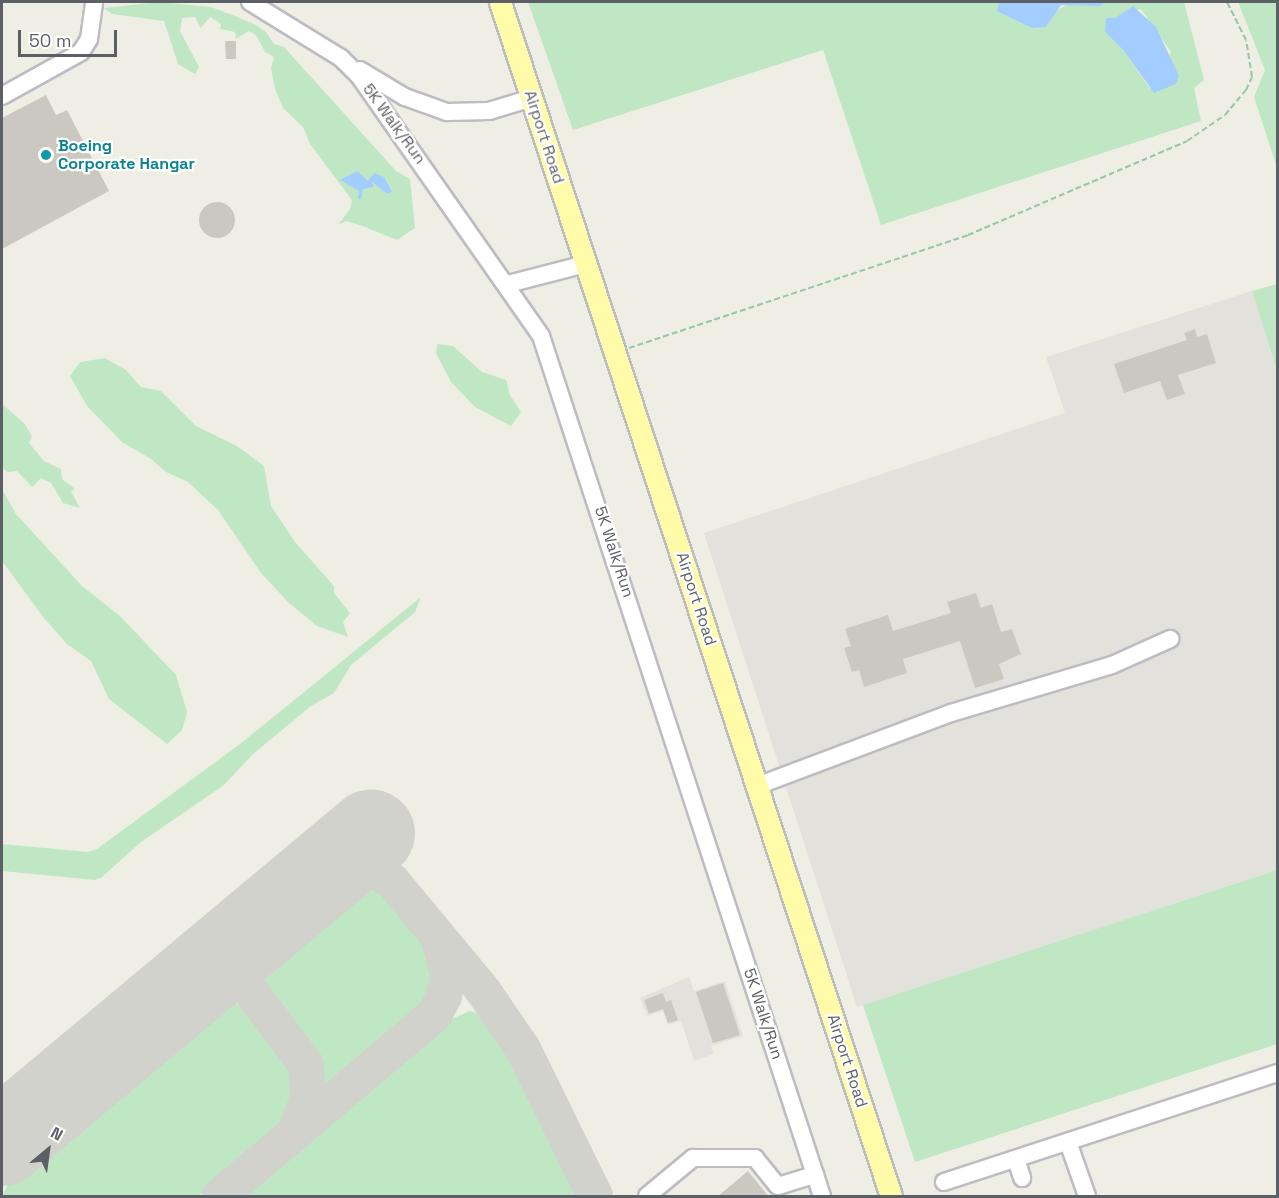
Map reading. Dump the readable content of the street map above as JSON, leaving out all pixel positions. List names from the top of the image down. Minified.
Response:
{"streets":{"main road":["Airport Road"],"lane":["5K Walk/Run"]},"places":["Boeing Corporate Hangar"],"scale_bar":"50 m","north":"top right"}
